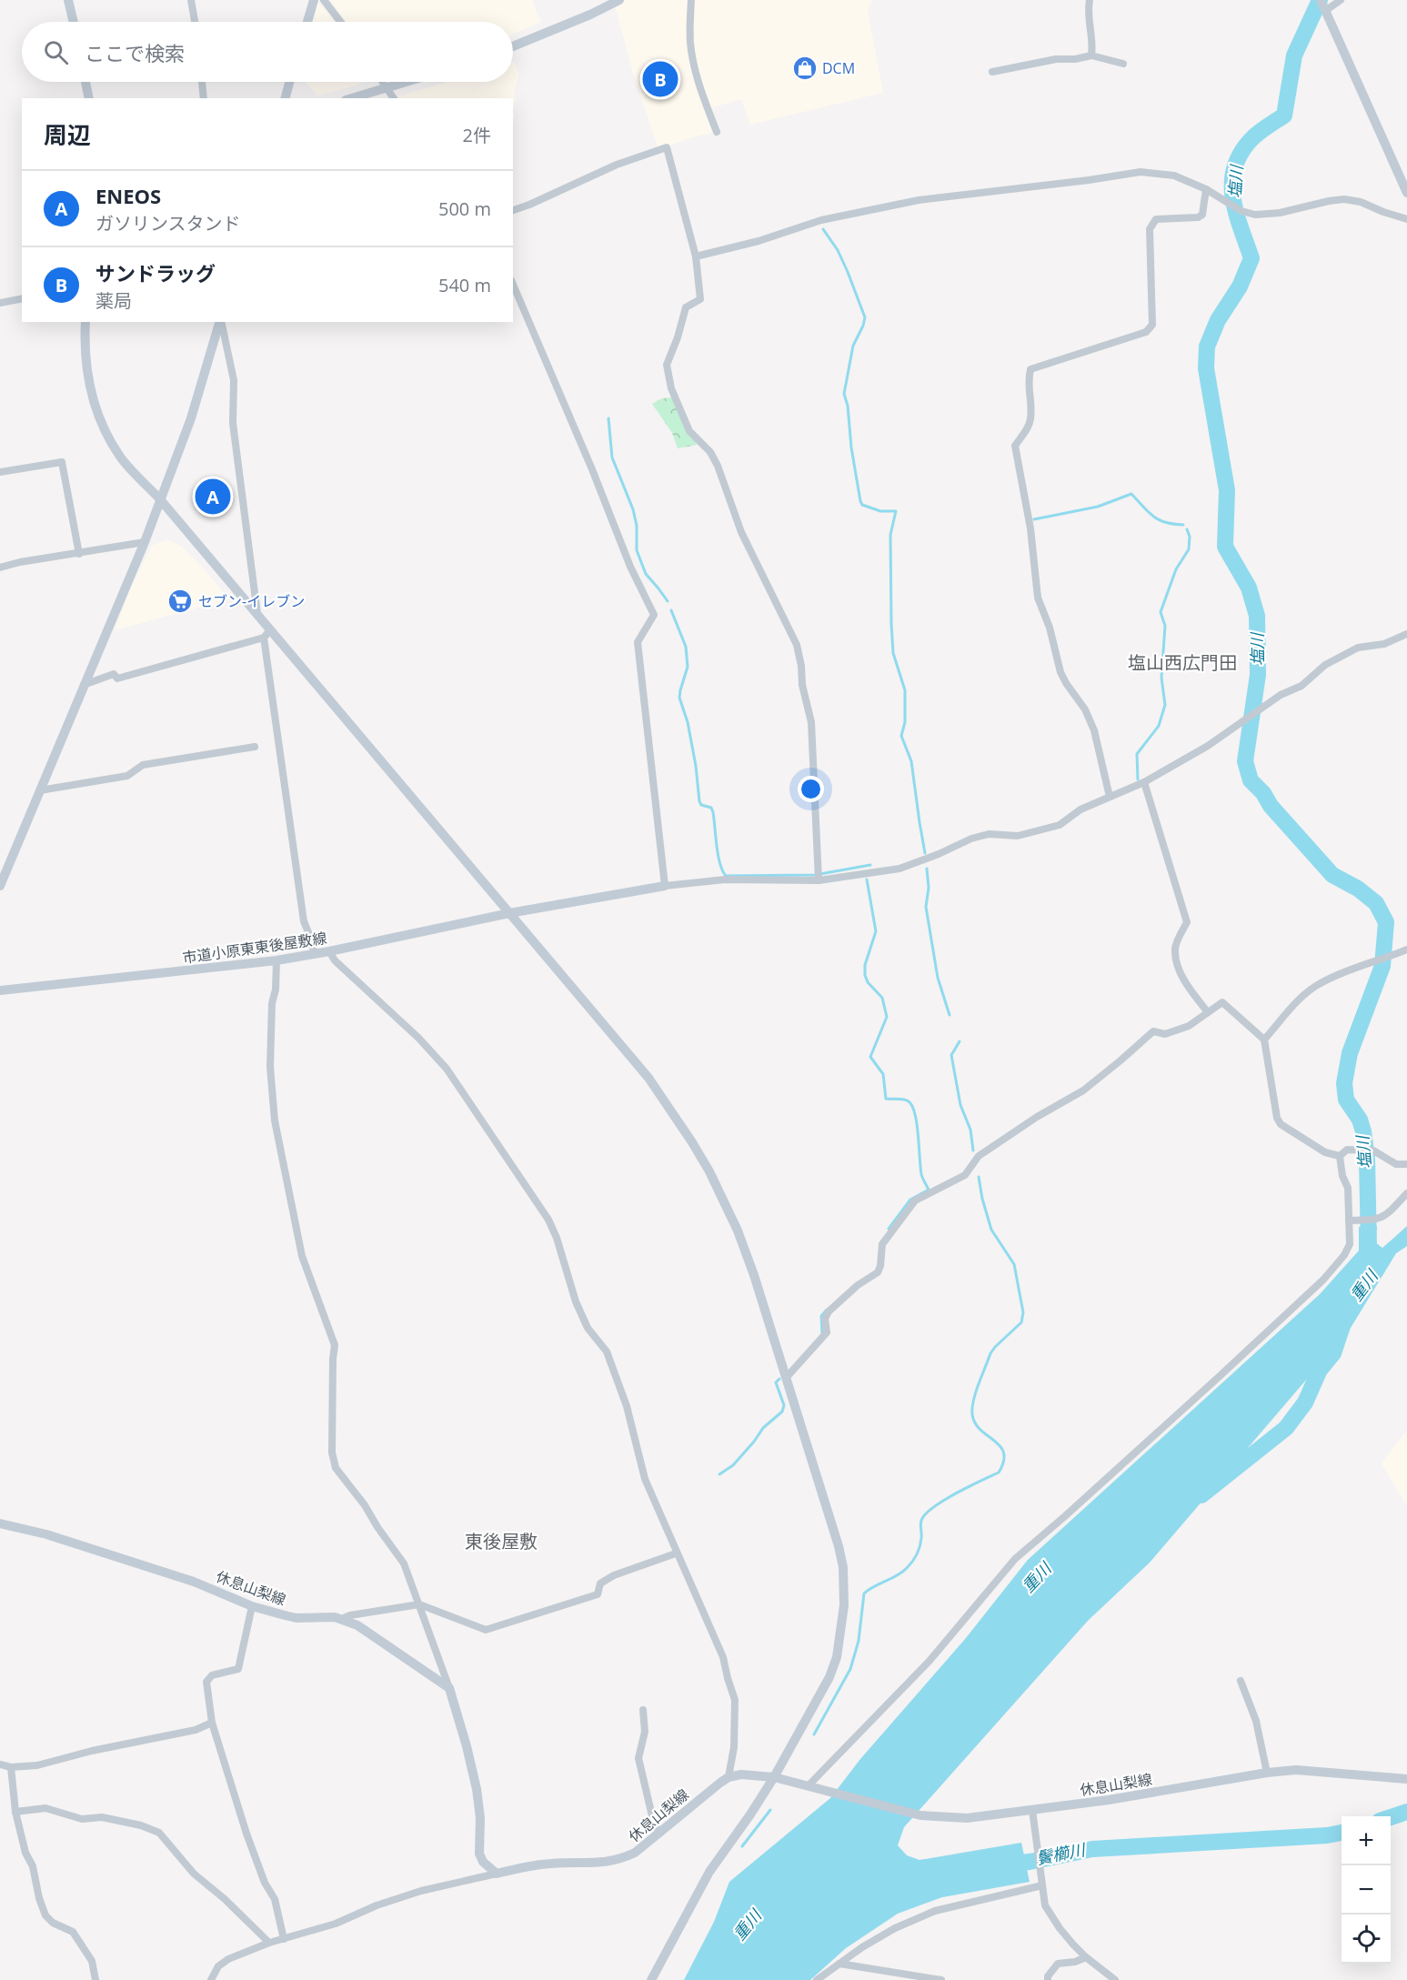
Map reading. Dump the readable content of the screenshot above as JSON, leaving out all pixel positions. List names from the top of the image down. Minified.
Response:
{"streets":{"street":["市道小原東東後屋敷線","休息山梨線"]},"districts":["塩山西広門田","東後屋敷"],"water":["塩川","重川","鬢櫛川"],"places":{"shop":["DCM"],"supermarket":["セブン-イレブン"]},"page":{"search":"ここで検索","pins":["B","A"],"heading":["周辺","2件"],"list":[{"mark":"A","name":"ENEOS","note":"ガソリンスタンド","value":"500 m"},{"mark":"B","name":"サンドラッグ","note":"薬局","value":"540 m"}],"map_buttons":["+","−"]}}
